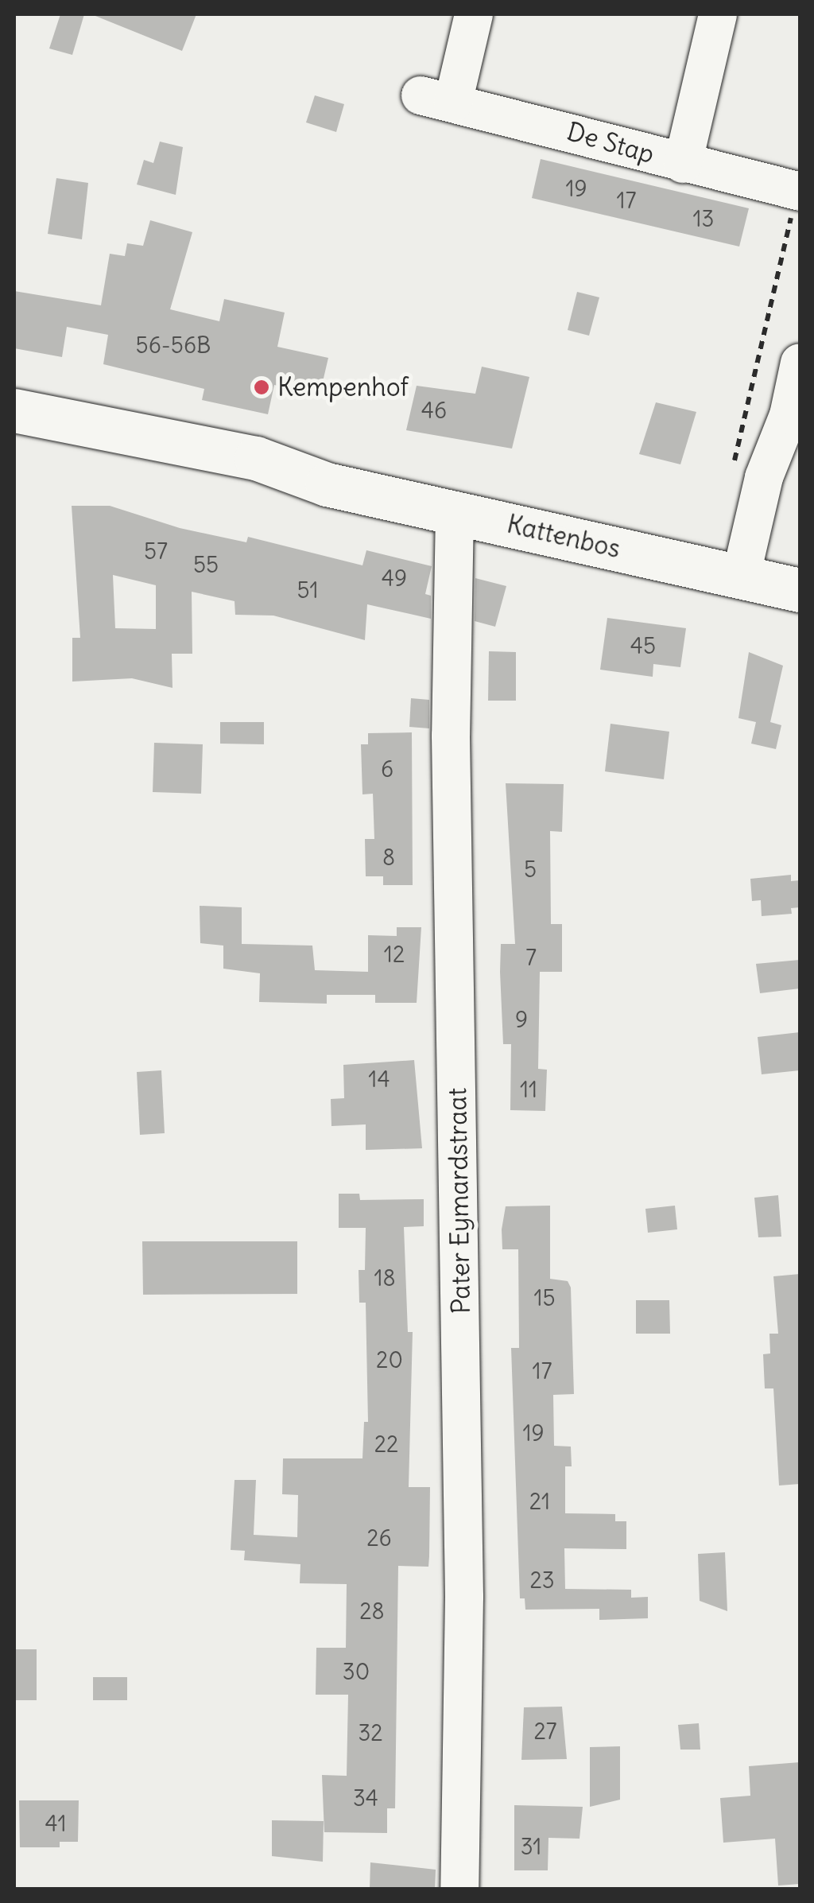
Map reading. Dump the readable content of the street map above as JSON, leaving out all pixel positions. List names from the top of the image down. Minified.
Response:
{"streets":{"main road":["Kattenbos"],"street":["De Stap","Pater Eymardstraat"]},"crossings":[["Kattenbos","Pater Eymardstraat"]],"places":["Kempenhof"],"house_numbers":["19","17","13","56-56B","46","57","55","49","51","45","6","8","5","12","7","9","14","11","18","15","20","17","19","22","21","26","23","28","30","27","32","34","41","31"]}
